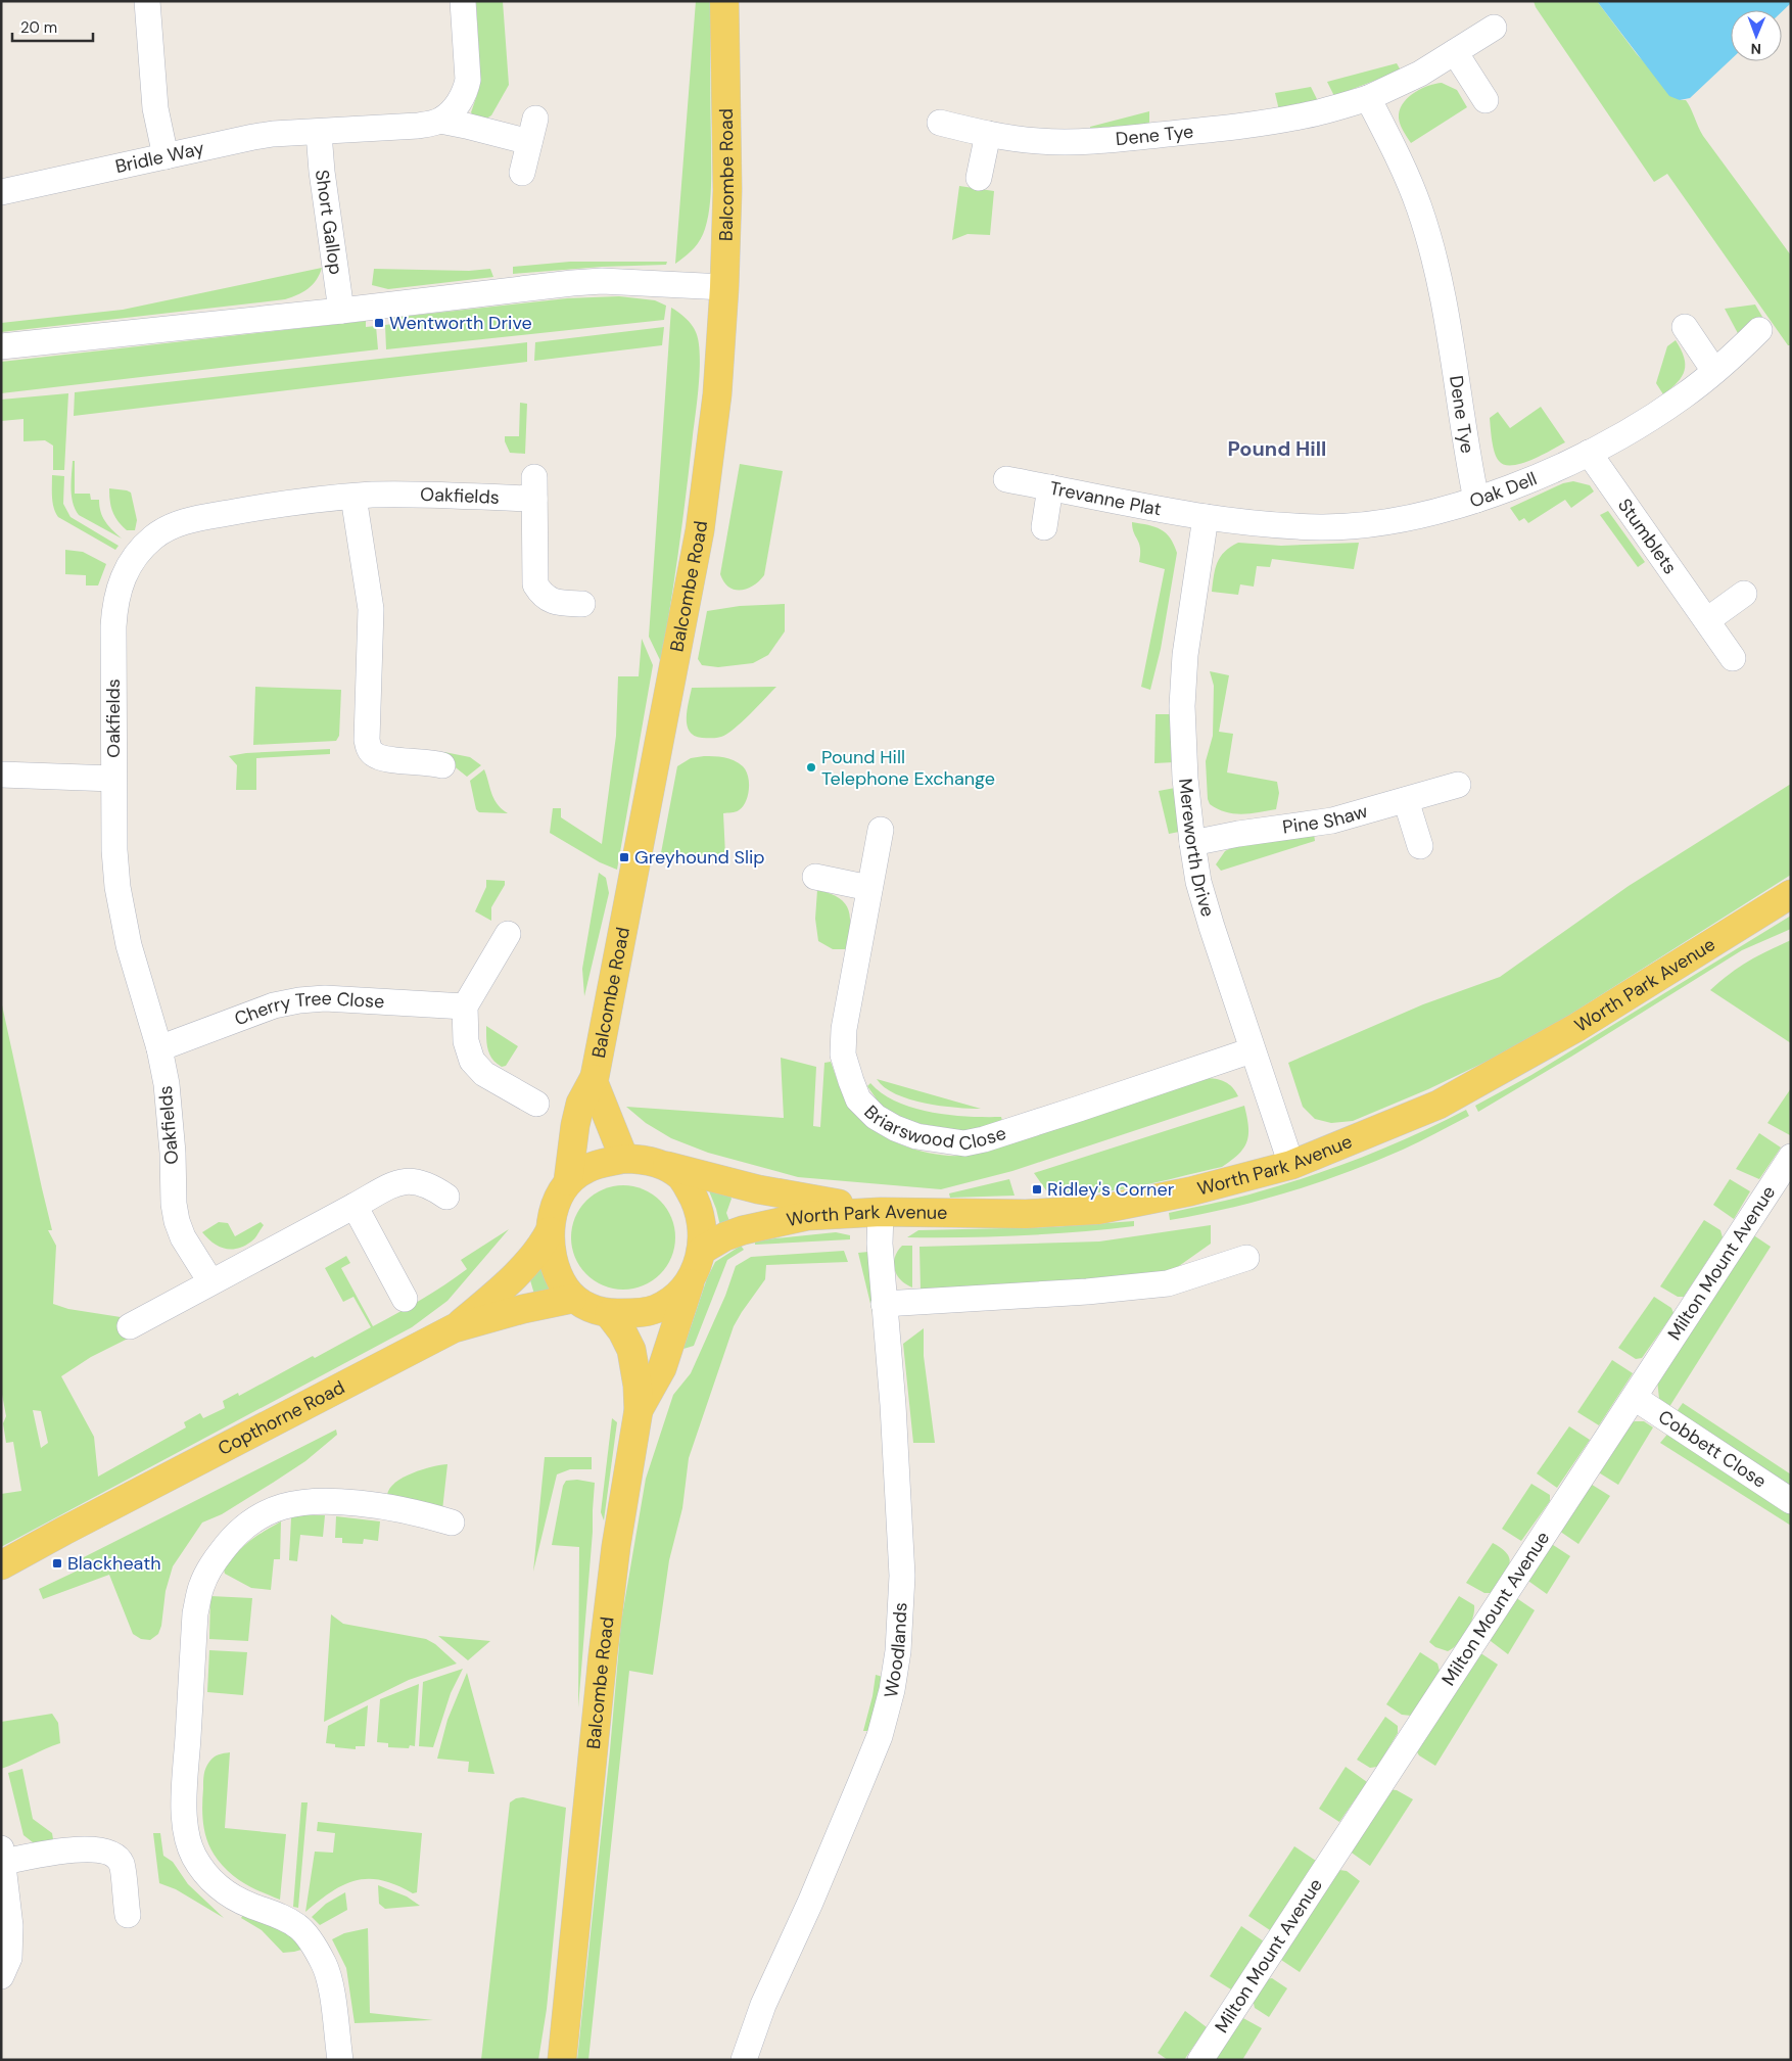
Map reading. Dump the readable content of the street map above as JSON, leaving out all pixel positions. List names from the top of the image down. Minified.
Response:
{"streets":{"main road":["Balcombe Road","Worth Park Avenue","Copthorne Road"],"street":["Dene Tye","Bridle Way","Short Gallop","Oak Dell","Oakfields","Trevanne Plat","Stumblets","Pine Shaw","Mereworth Drive","Cherry Tree Close","Briarswood Close","Milton Mount Avenue","Cobbett Close","Woodlands"]},"crossings":[["Dene Tye","Oak Dell"],["Bridle Way","Short Gallop"],["Balcombe Road","Worth Park Avenue"],["Balcombe Road","Copthorne Road"],["Oak Dell","Trevanne Plat"],["Oak Dell","Stumblets"],["Oak Dell","Mereworth Drive"],["Oakfields","Cherry Tree Close"],["Trevanne Plat","Mereworth Drive"],["Pine Shaw","Mereworth Drive"],["Mereworth Drive","Worth Park Avenue"],["Mereworth Drive","Briarswood Close"],["Worth Park Avenue","Copthorne Road"],["Worth Park Avenue","Woodlands"],["Milton Mount Avenue","Cobbett Close"]],"districts":["Pound Hill"],"places":{"transit":["Wentworth Drive","Greyhound Slip","Ridley's Corner","Blackheath"],"other":["Pound Hill Telephone Exchange"]},"scale_bar":"20 m","north":"bottom"}
